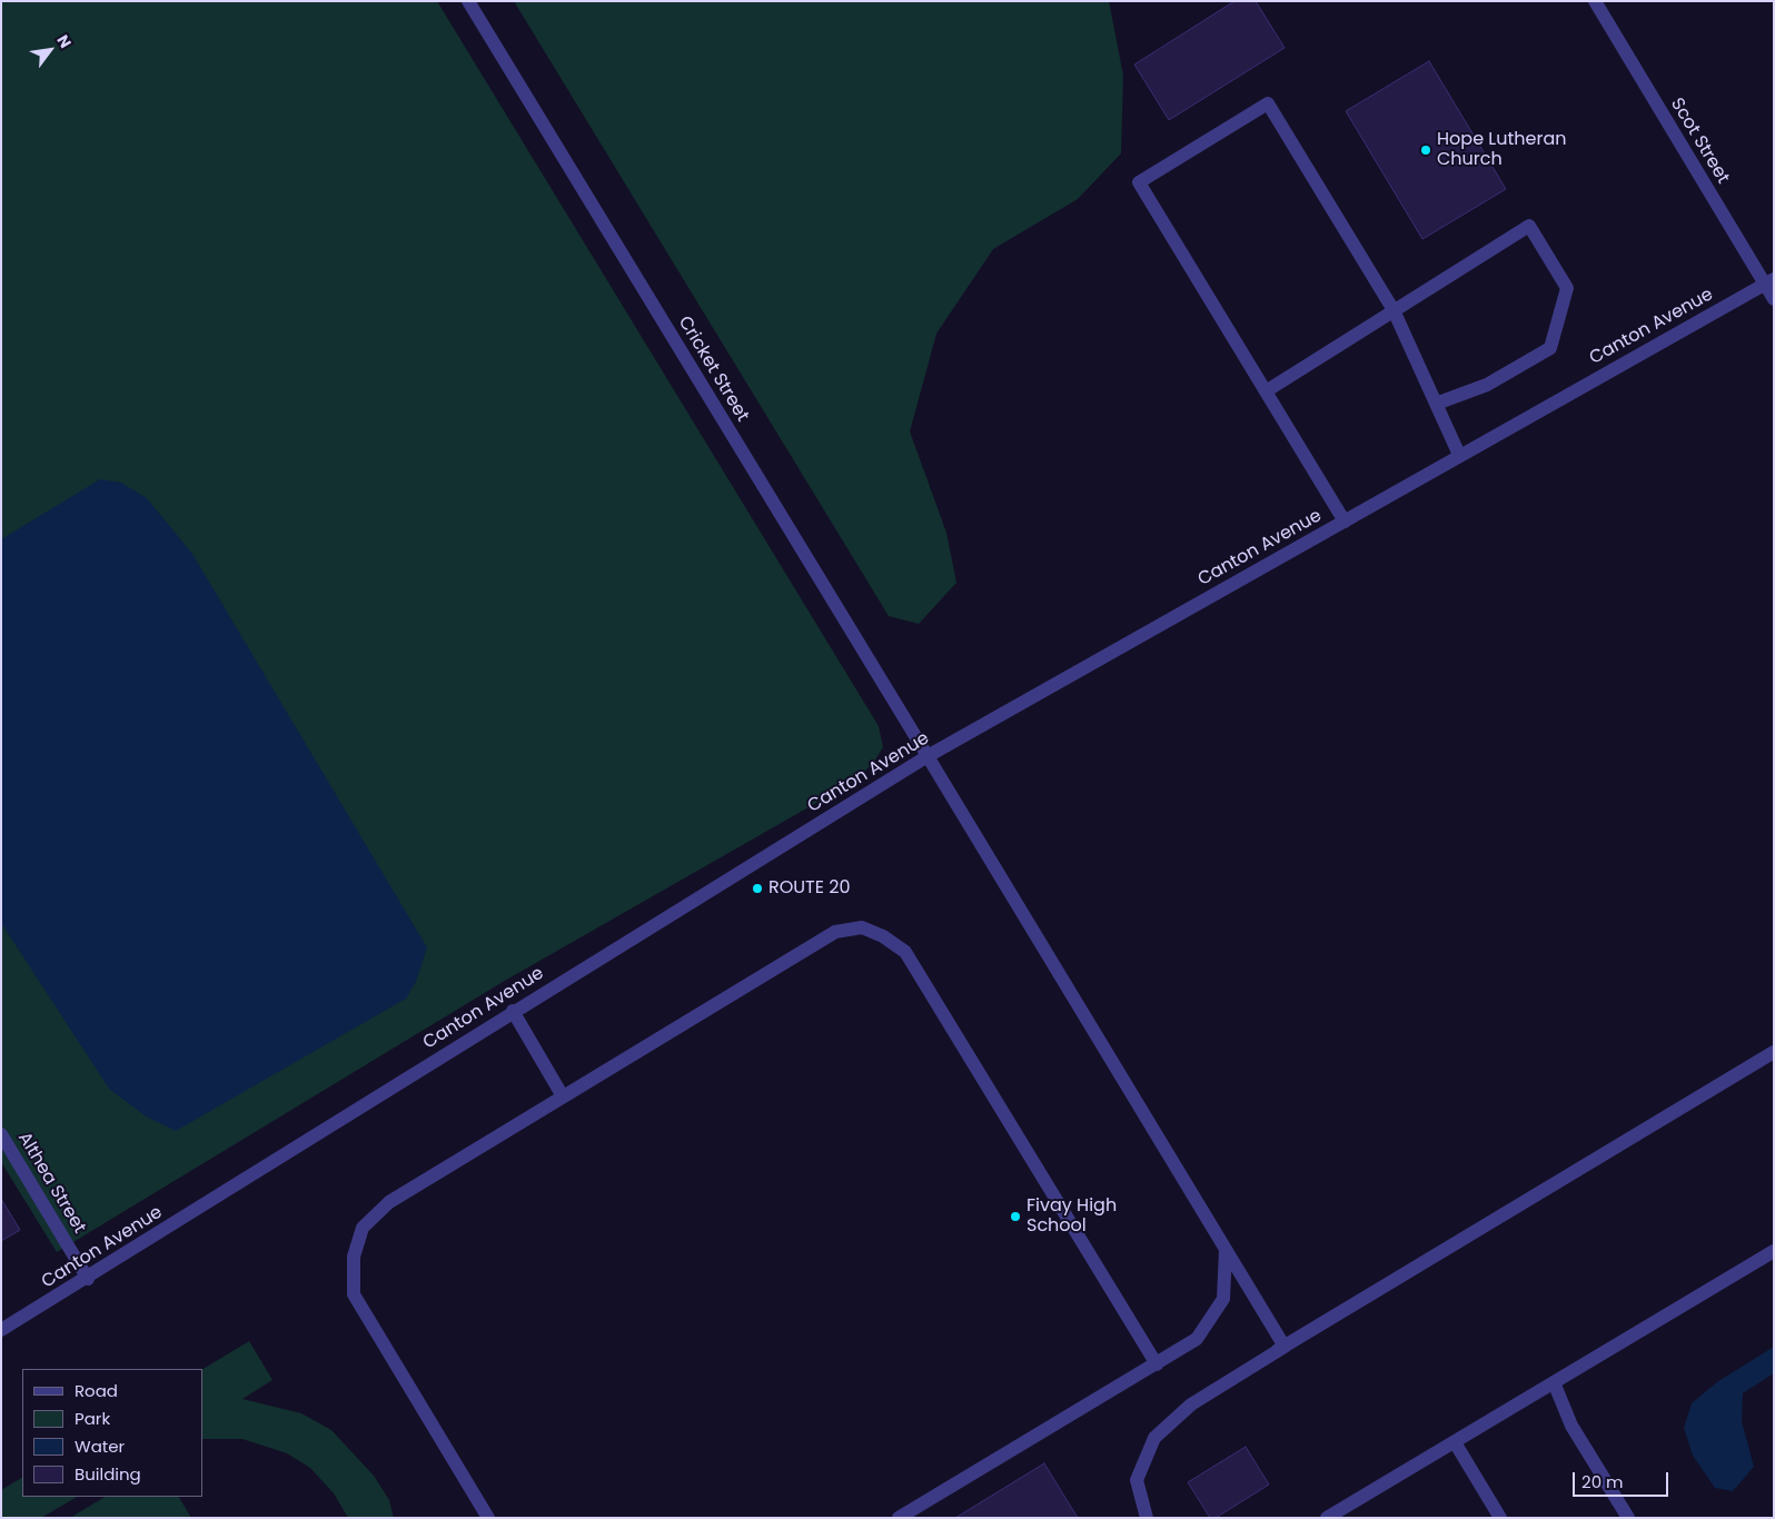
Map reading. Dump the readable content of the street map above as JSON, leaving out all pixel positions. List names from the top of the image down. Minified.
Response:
{"streets":{"street":["Scot Street","Canton Avenue","Cricket Street","Althea Street"]},"crossings":[["Scot Street","Canton Avenue"],["Canton Avenue","Cricket Street"],["Canton Avenue","Althea Street"]],"places":["Hope Lutheran Church","ROUTE 20","Fivay High School"],"legend":["Road","Park","Water","Building"],"scale_bar":"20 m","north":"top right"}
